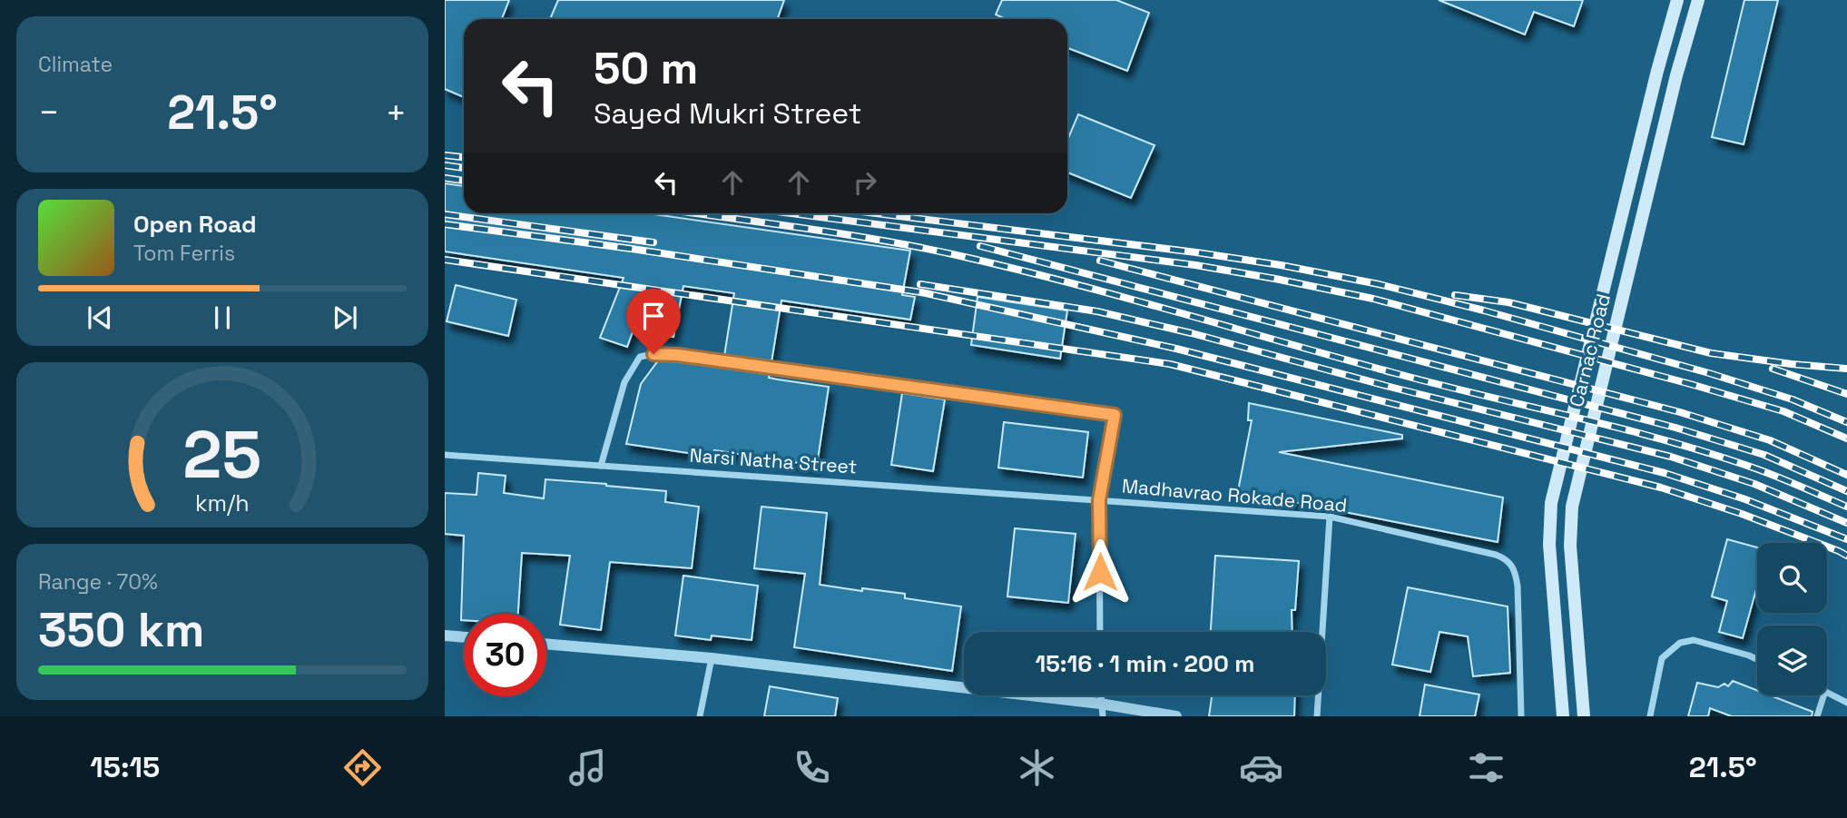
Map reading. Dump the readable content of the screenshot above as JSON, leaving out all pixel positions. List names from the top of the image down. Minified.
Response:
{"streets":{"main road":["Carnac Road"],"street":["Narsi Natha Street","Madhavrao Rokade Road"]},"crossings":[["Narsi Natha Street","Madhavrao Rokade Road"]],"page":{"tile":["Climate",["Range · 70%","350 km"]],"turn":["50 m","Sayed Mukri Street"],"heat":["−","21.5°","+"],"song":["Open Road","Tom Ferris"],"limit":"30","trip":"15:16 · 1 min · 200 m","tabs":["15:15","21.5°"],"gauge":["25","km/h"]}}
